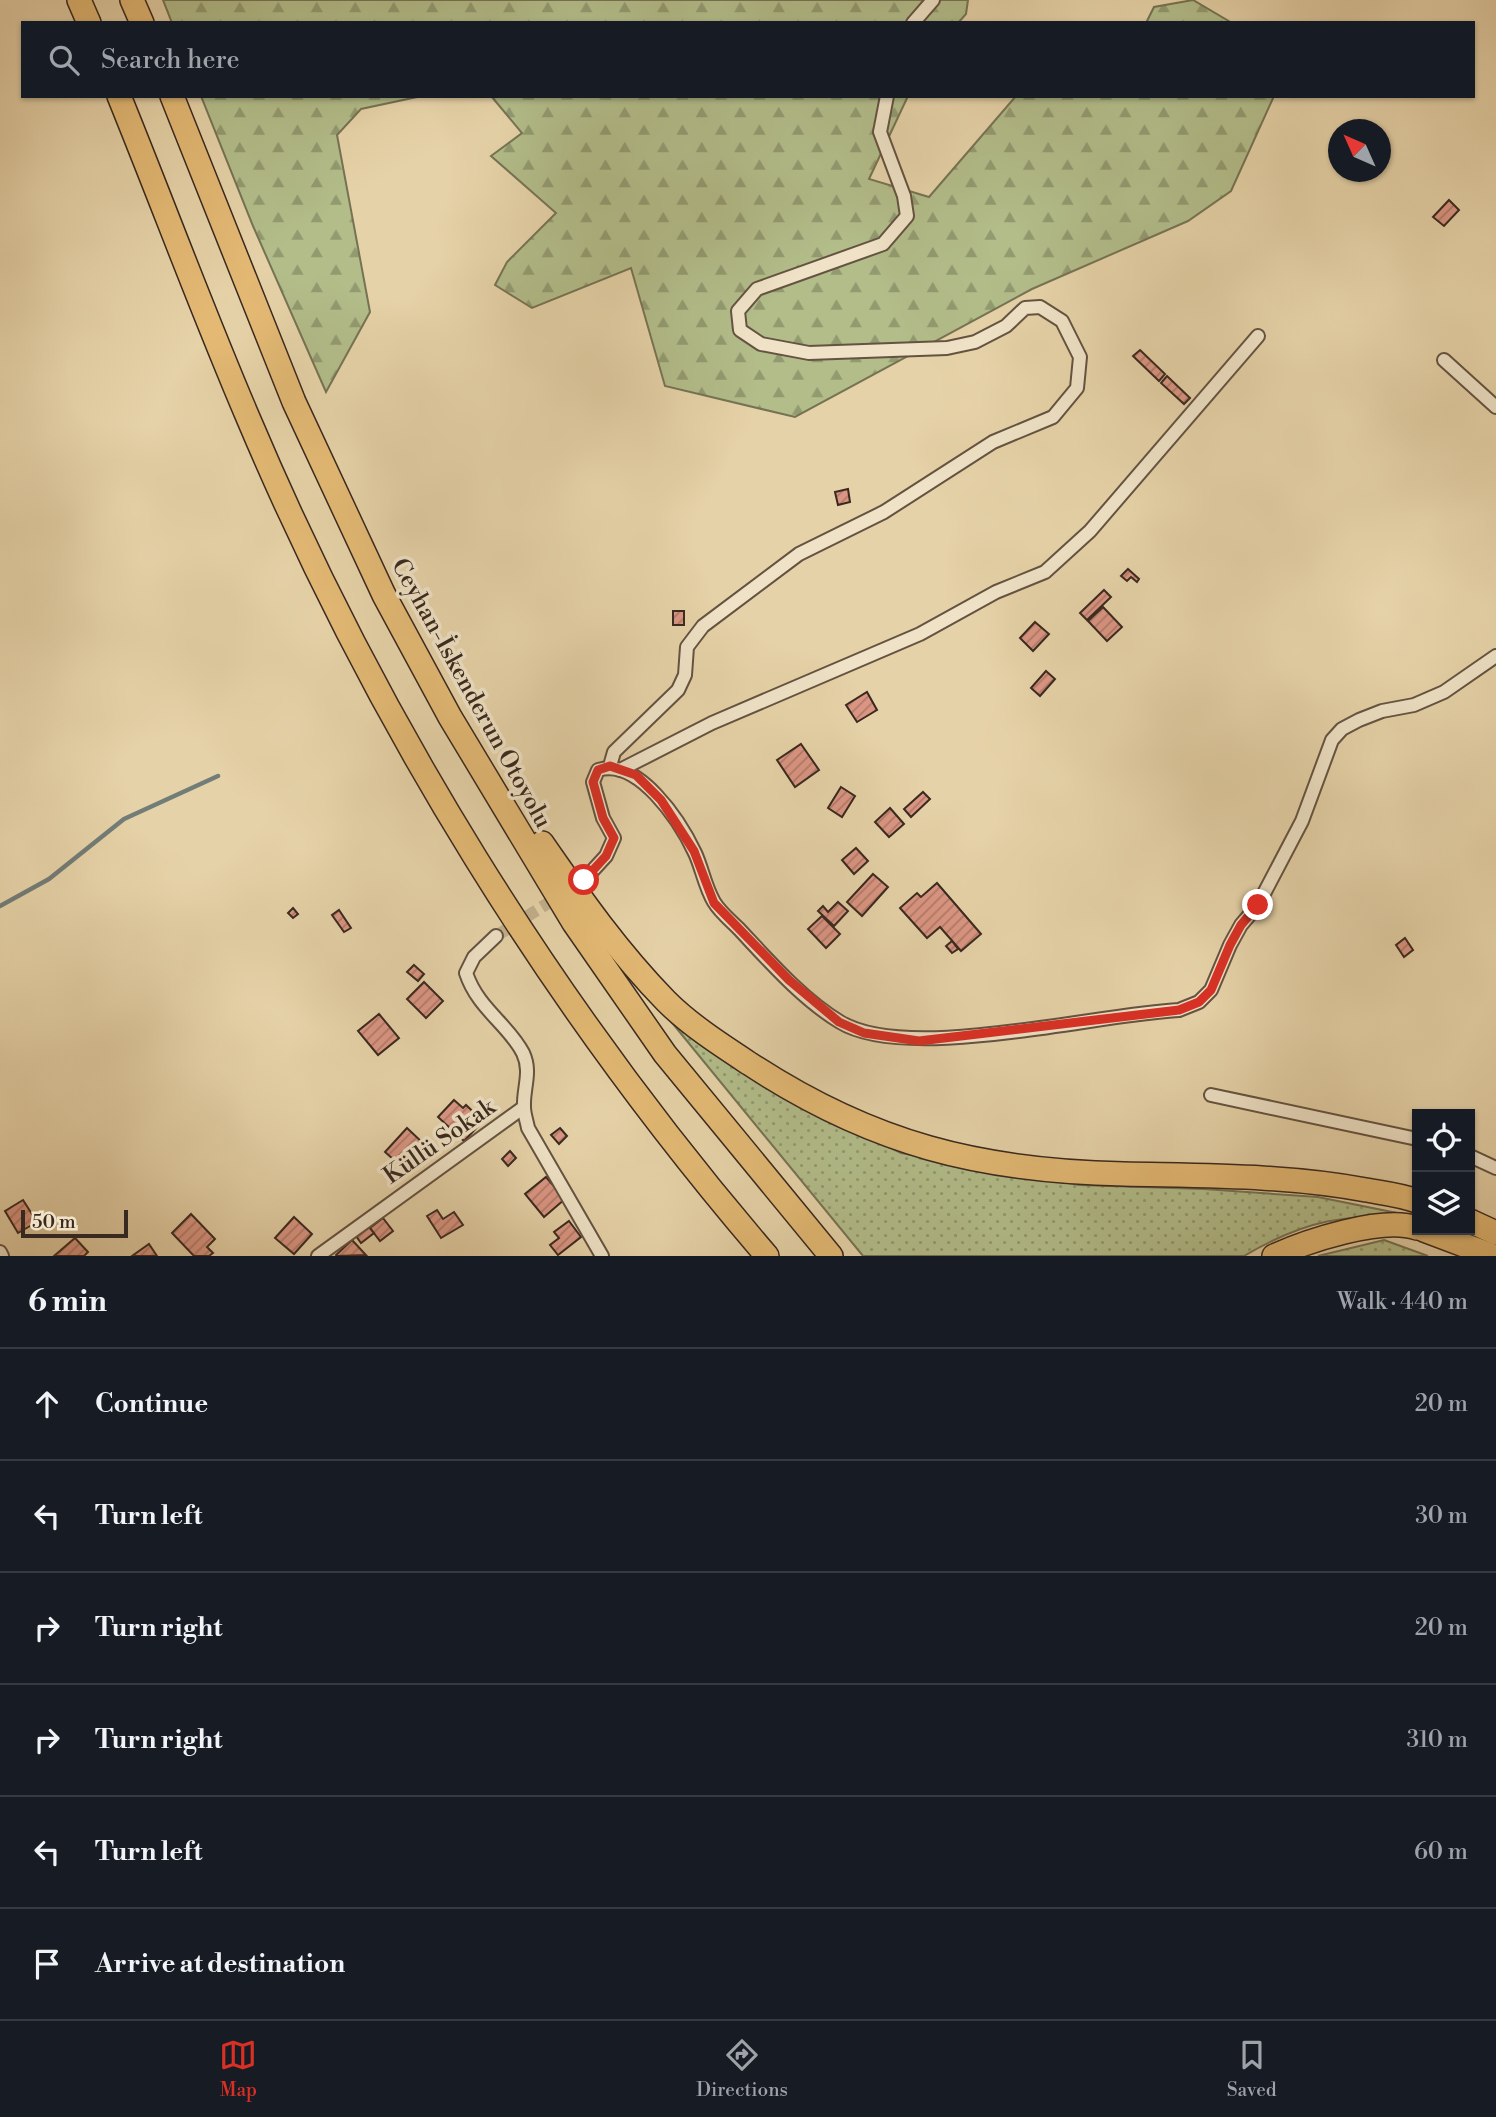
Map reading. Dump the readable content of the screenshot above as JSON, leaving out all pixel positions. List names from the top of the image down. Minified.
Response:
{"streets":{"highway":["Ceyhan-İskenderun Otoyolu"],"street":["Küllü Sokak"]},"scale_bar":"50 m","north":"top left","page":{"search":"Search here","scale":"50 m","heading":["6 min","Walk · 440 m"],"list":[["Continue","20 m"],["Turn left","30 m"],["Turn right","20 m"],["Turn right","310 m"],["Turn left","60 m"],"Arrive at destination"],"nav":["Map","Directions","Saved"]}}
